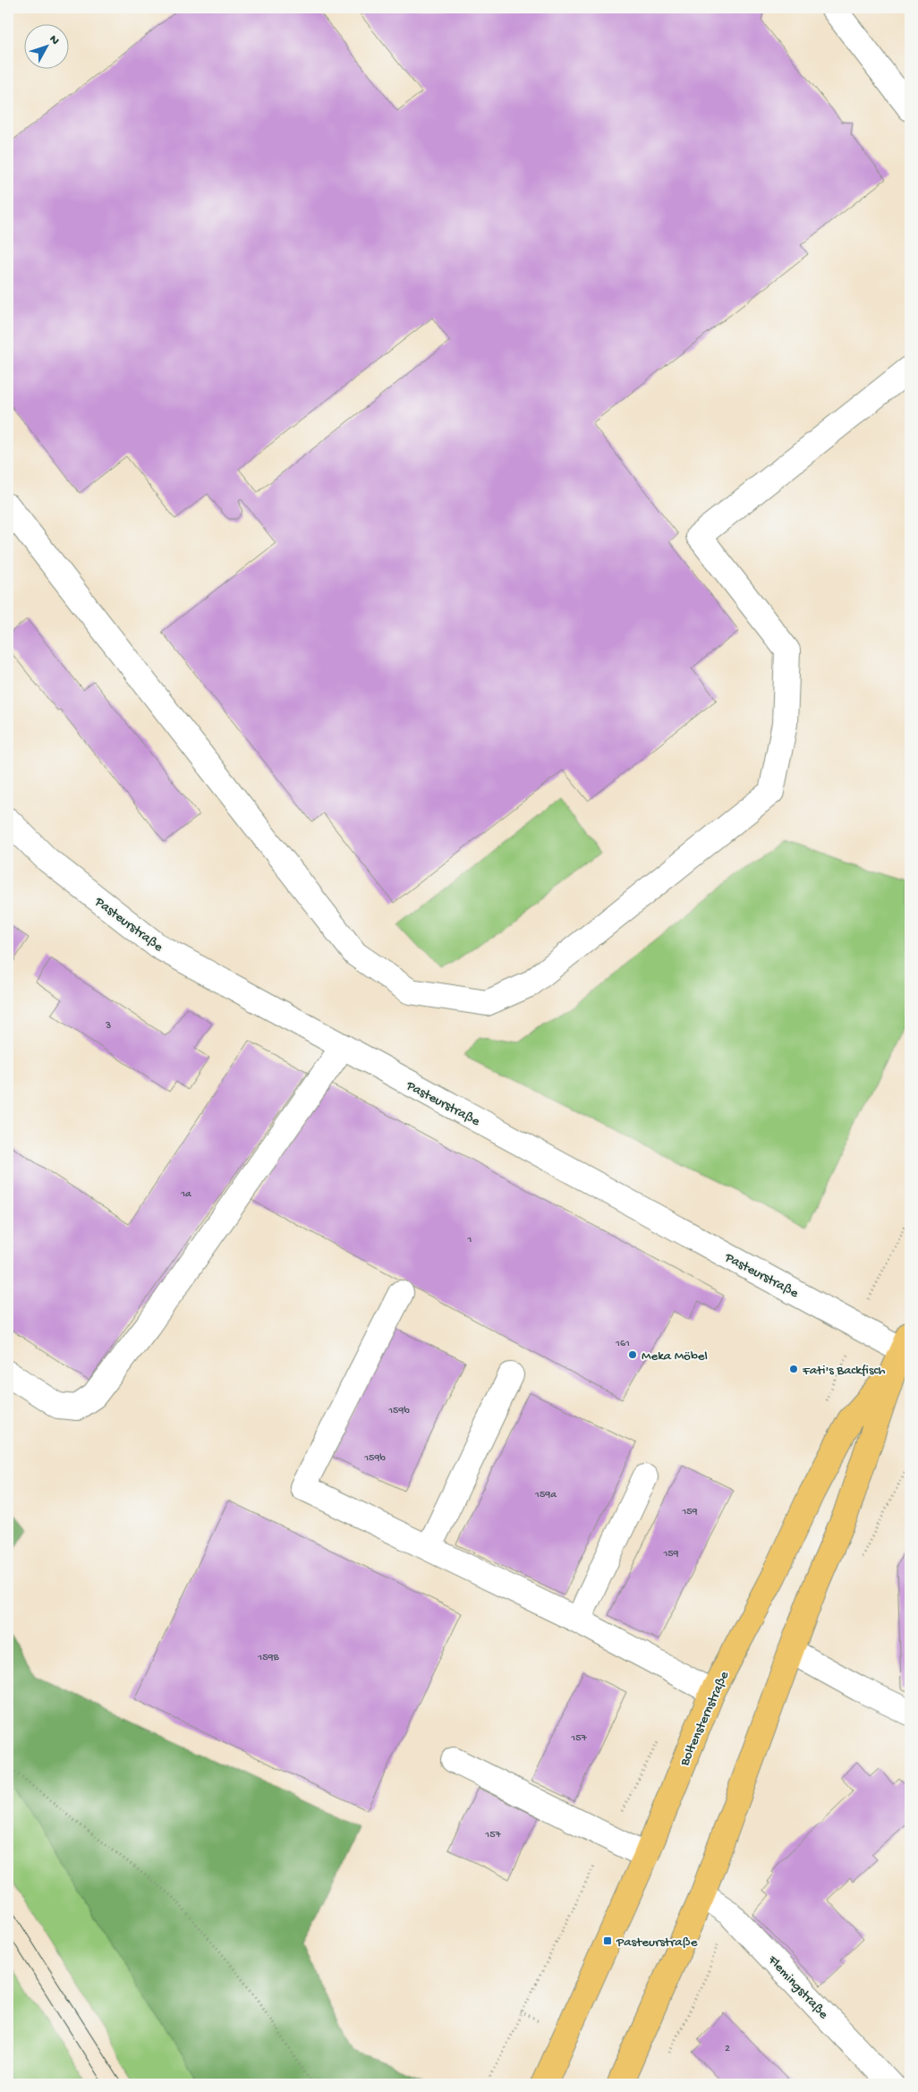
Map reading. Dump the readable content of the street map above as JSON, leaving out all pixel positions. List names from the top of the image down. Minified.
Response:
{"streets":{"main road":["Boltensternstraße"],"street":["Pasteurstraße","Flemingstraße"]},"crossings":[["Pasteurstraße","Boltensternstraße"]],"places":{"other":["Meka Möbel","Fati's Backfisch"],"transit":["Pasteurstraße"]},"house_numbers":["3","1a","1","161","159b","159b","159a","159","159","159B","157","157","2"],"north":"top right"}
